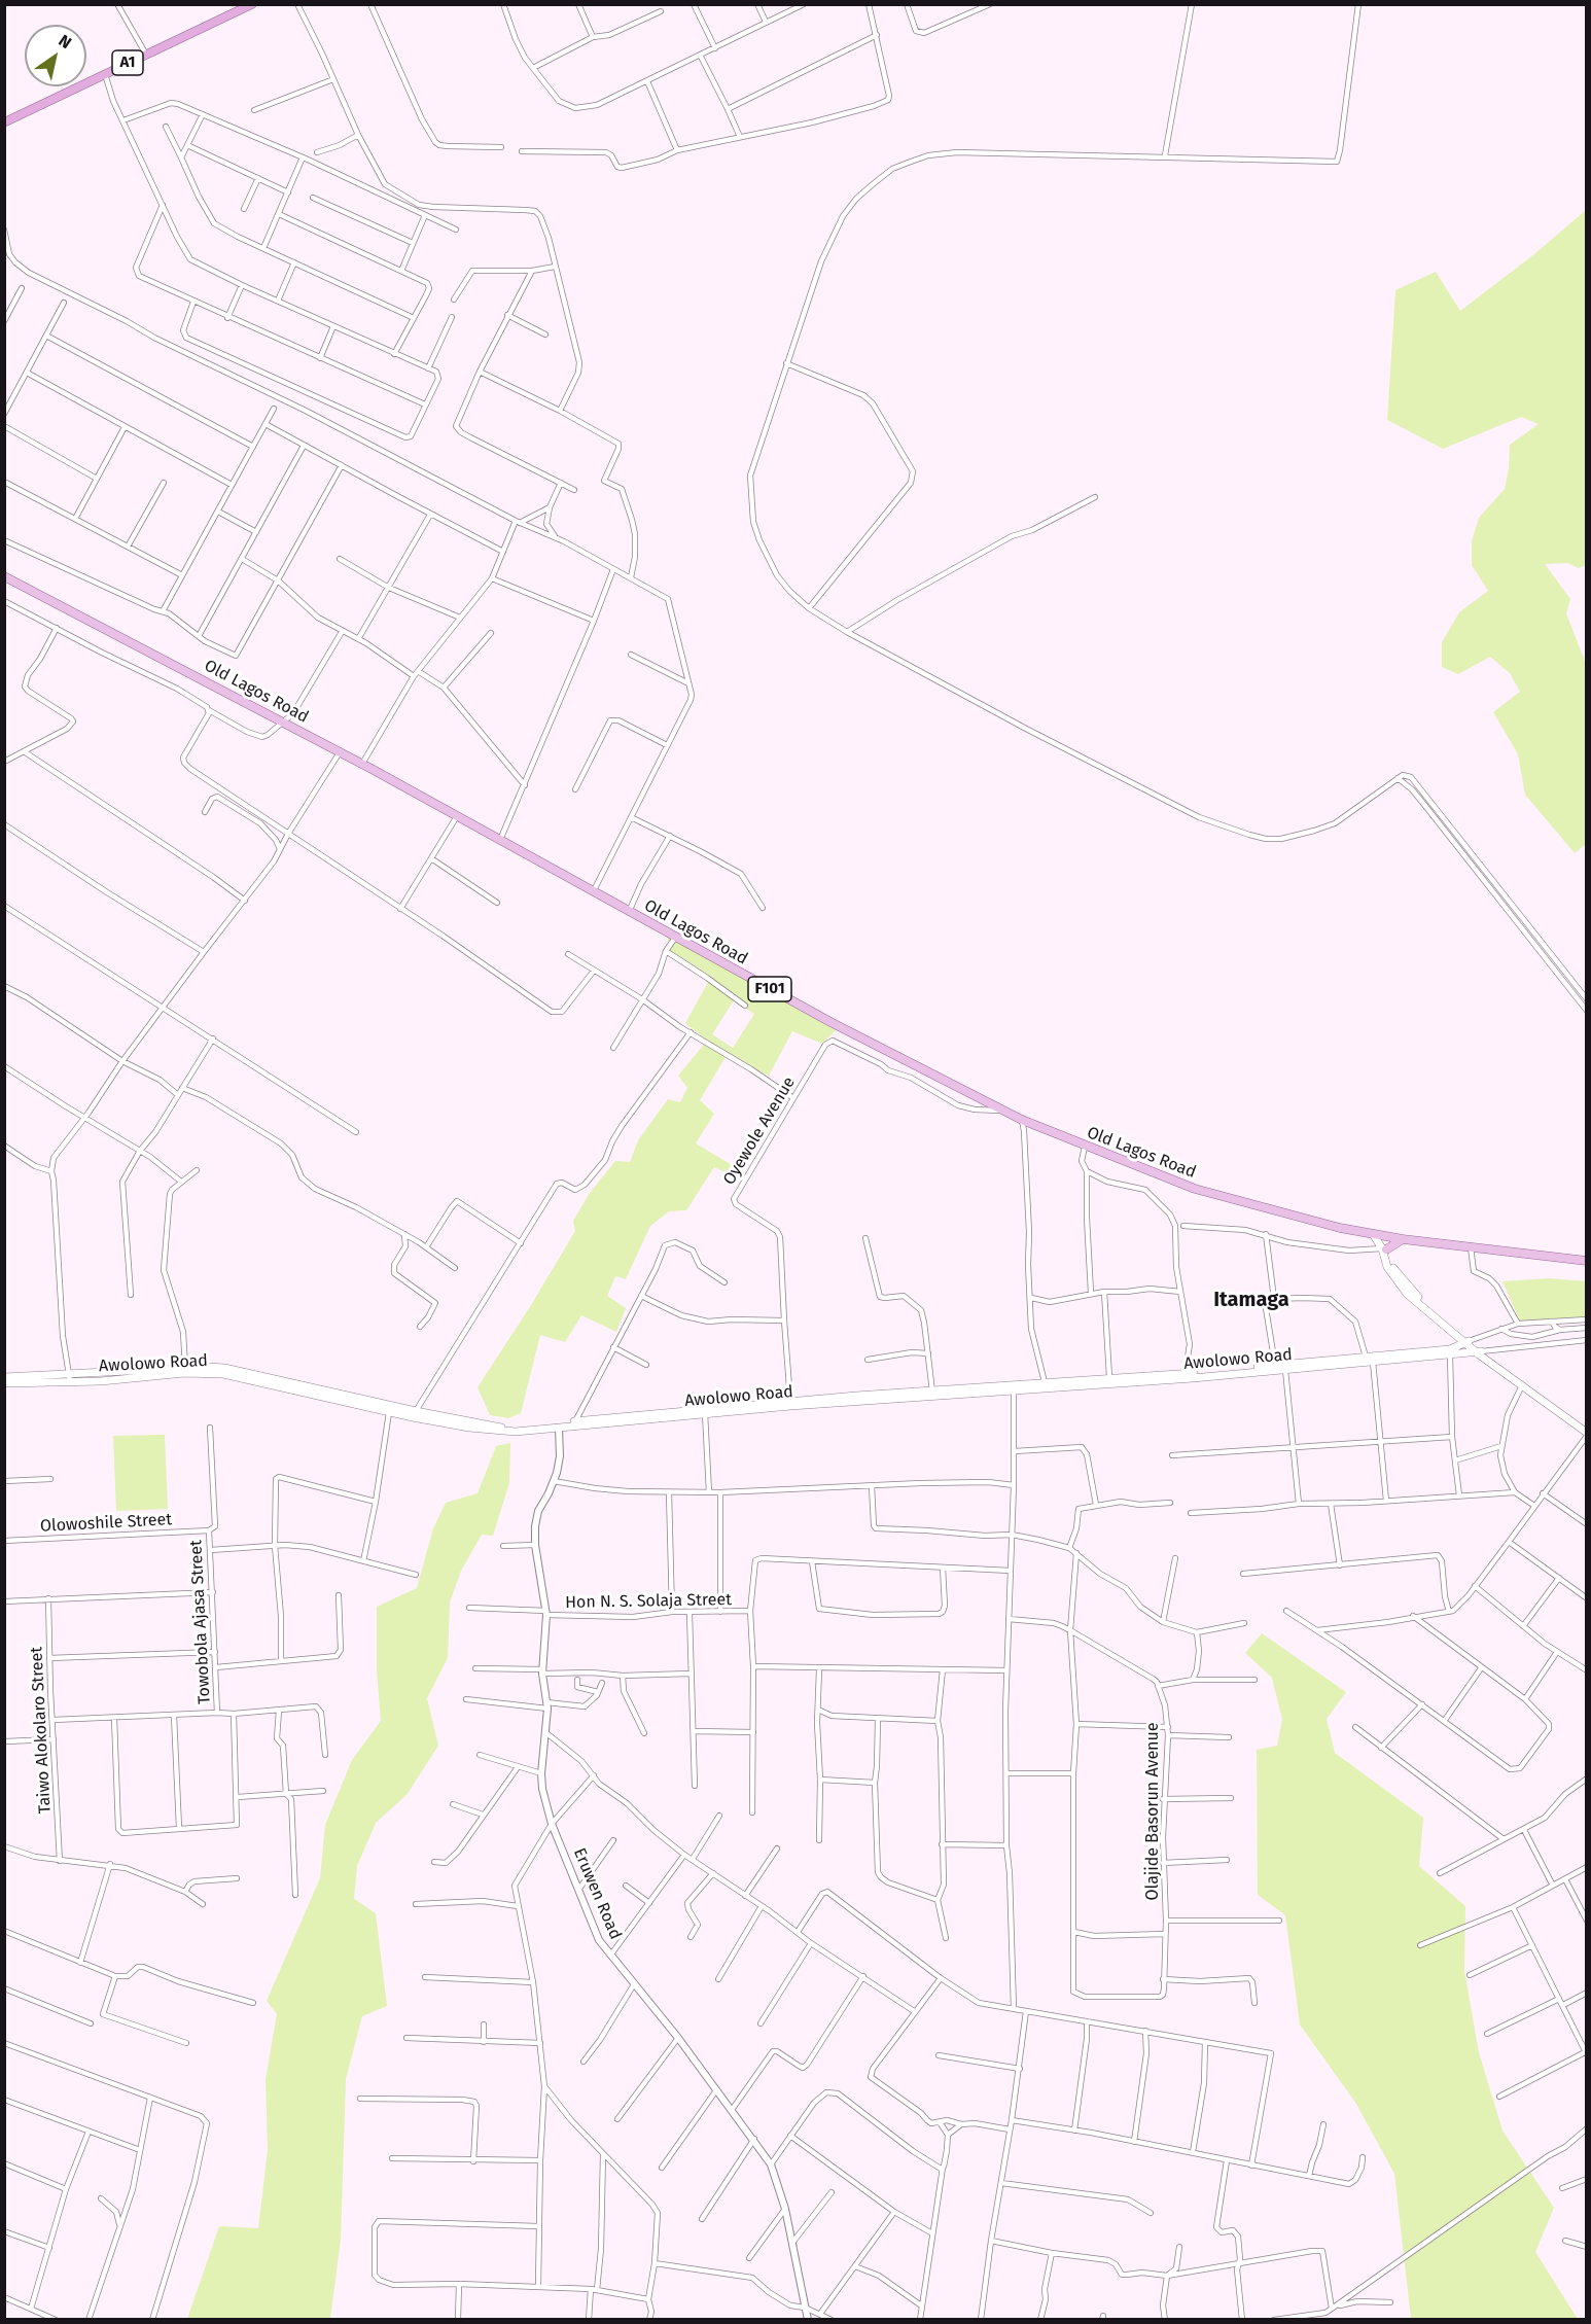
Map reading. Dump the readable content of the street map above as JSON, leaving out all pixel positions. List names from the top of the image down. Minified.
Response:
{"streets":{"highway":["A1"],"main road":["Old Lagos Road","F101","Awolowo Road"],"street":["Oyewole Avenue","Olowoshile Street","Hon N. S. Solaja Street","Towobola Ajasa Street","Taiwo Alokolaro Street","Olajide Basorun Avenue","Eruwen Road"]},"crossings":[["Old Lagos Road","Oyewole Avenue"],["Oyewole Avenue","Awolowo Road"],["Awolowo Road","Eruwen Road"],["Olowoshile Street","Towobola Ajasa Street"],["Hon N. S. Solaja Street","Eruwen Road"]],"districts":["Itamaga"],"north":"top right"}
